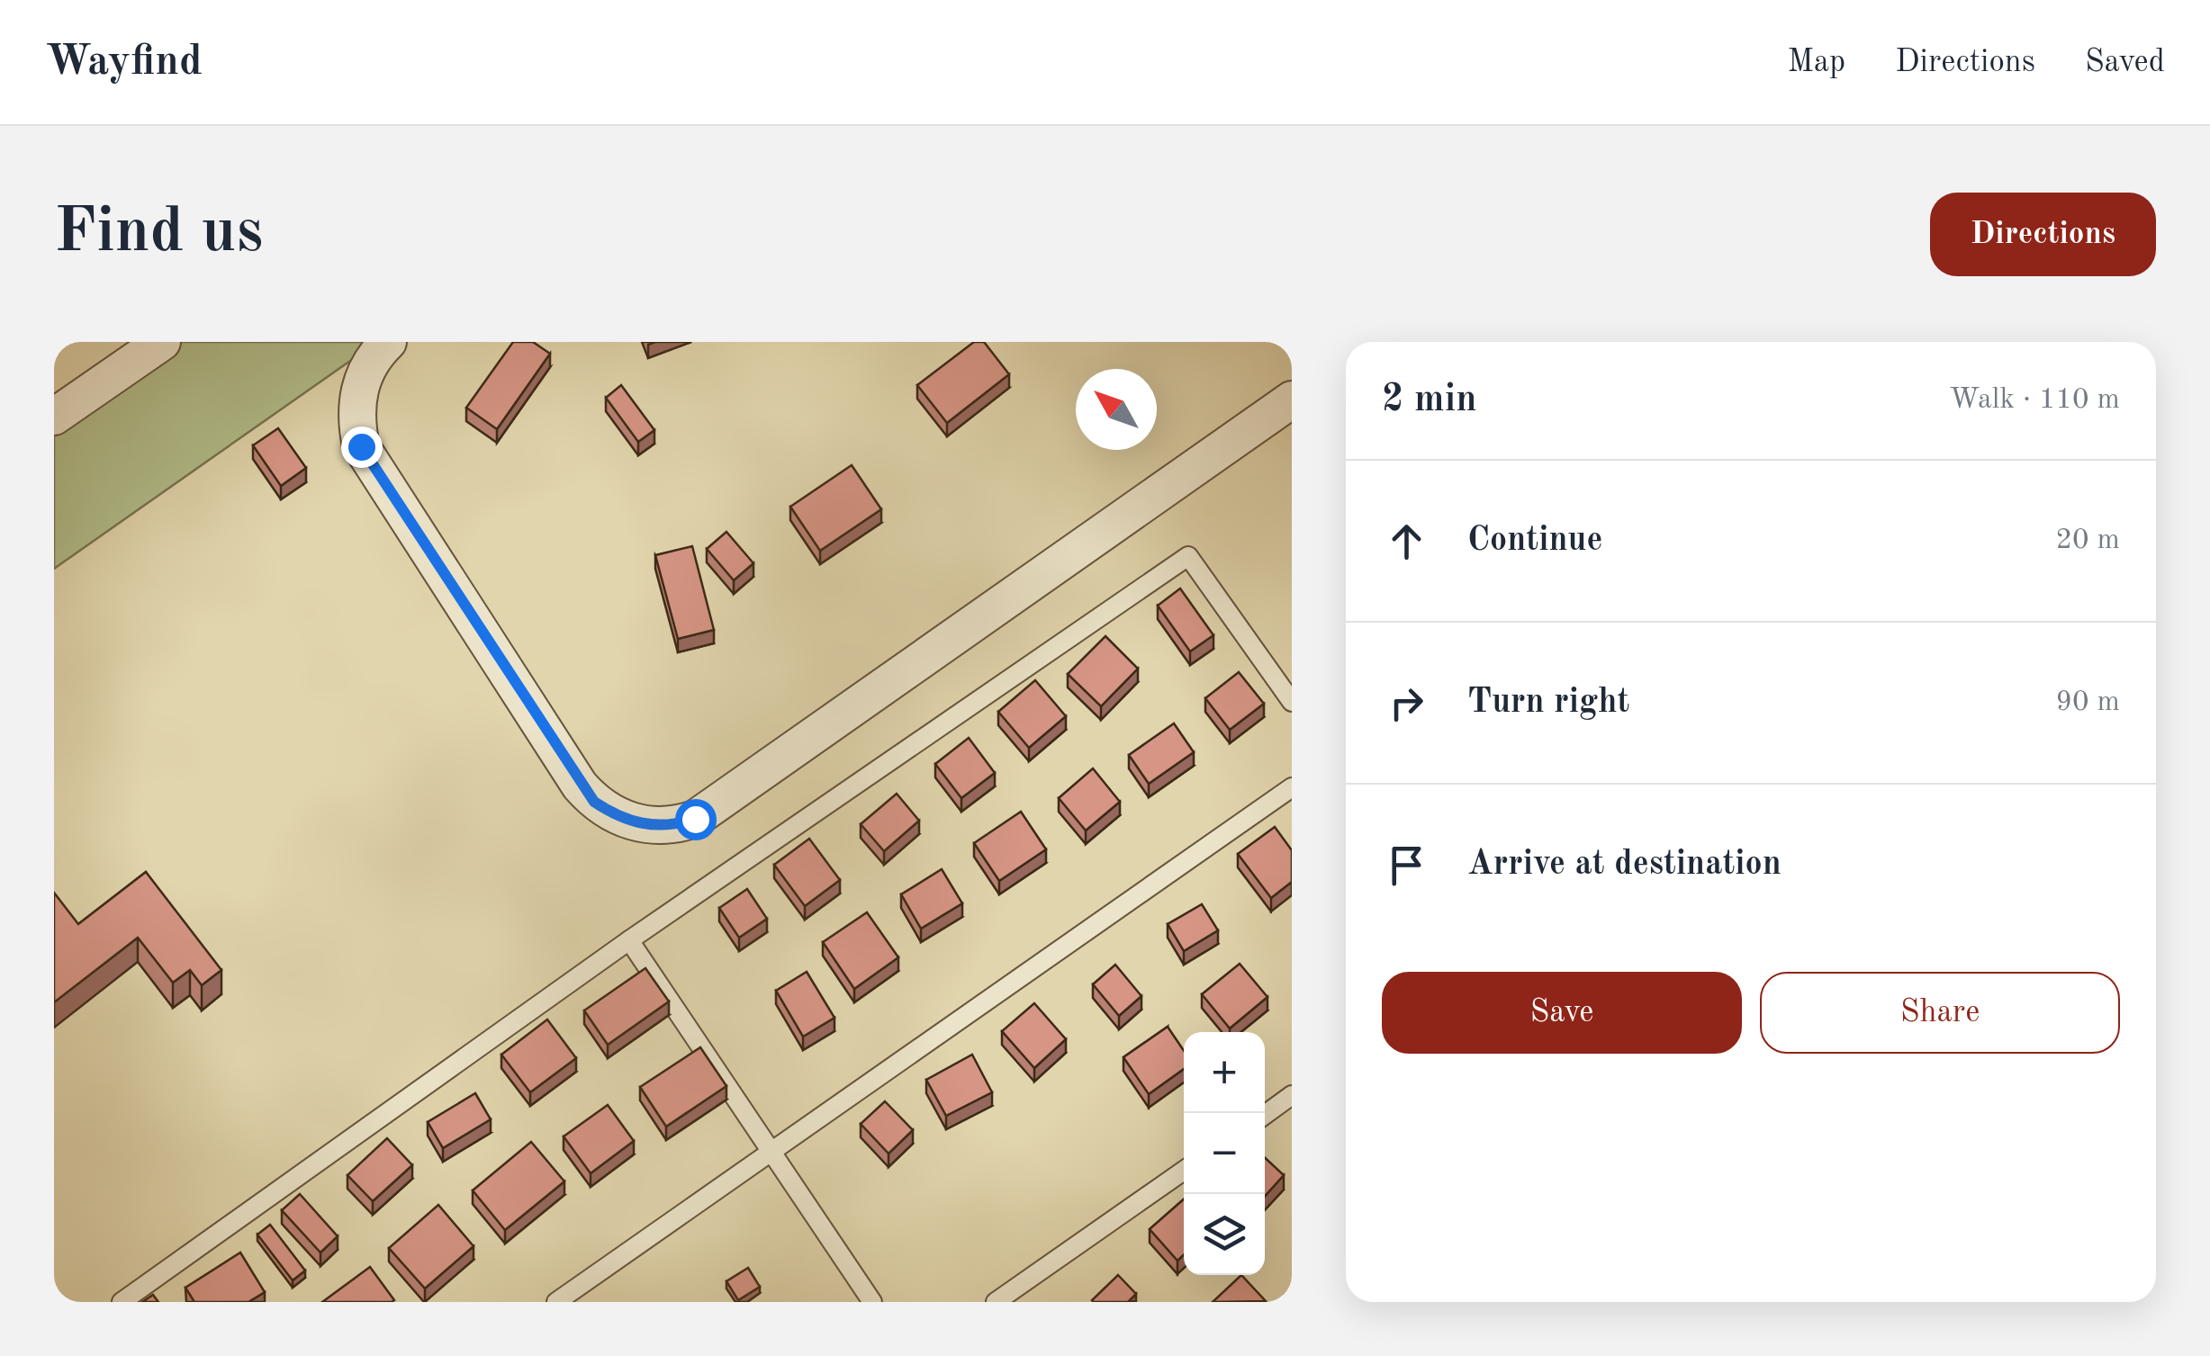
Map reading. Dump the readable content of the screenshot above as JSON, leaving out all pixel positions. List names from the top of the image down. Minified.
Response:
{"north":"top left","page":{"header":"Wayfind","nav":["Map","Directions","Saved"],"buttons":["Directions",["Save","Share"]],"title":"Find us","heading":["2 min","Walk · 110 m"],"list":[["Continue","20 m"],["Turn right","90 m"],"Arrive at destination"],"map_buttons":["+","−"]}}
